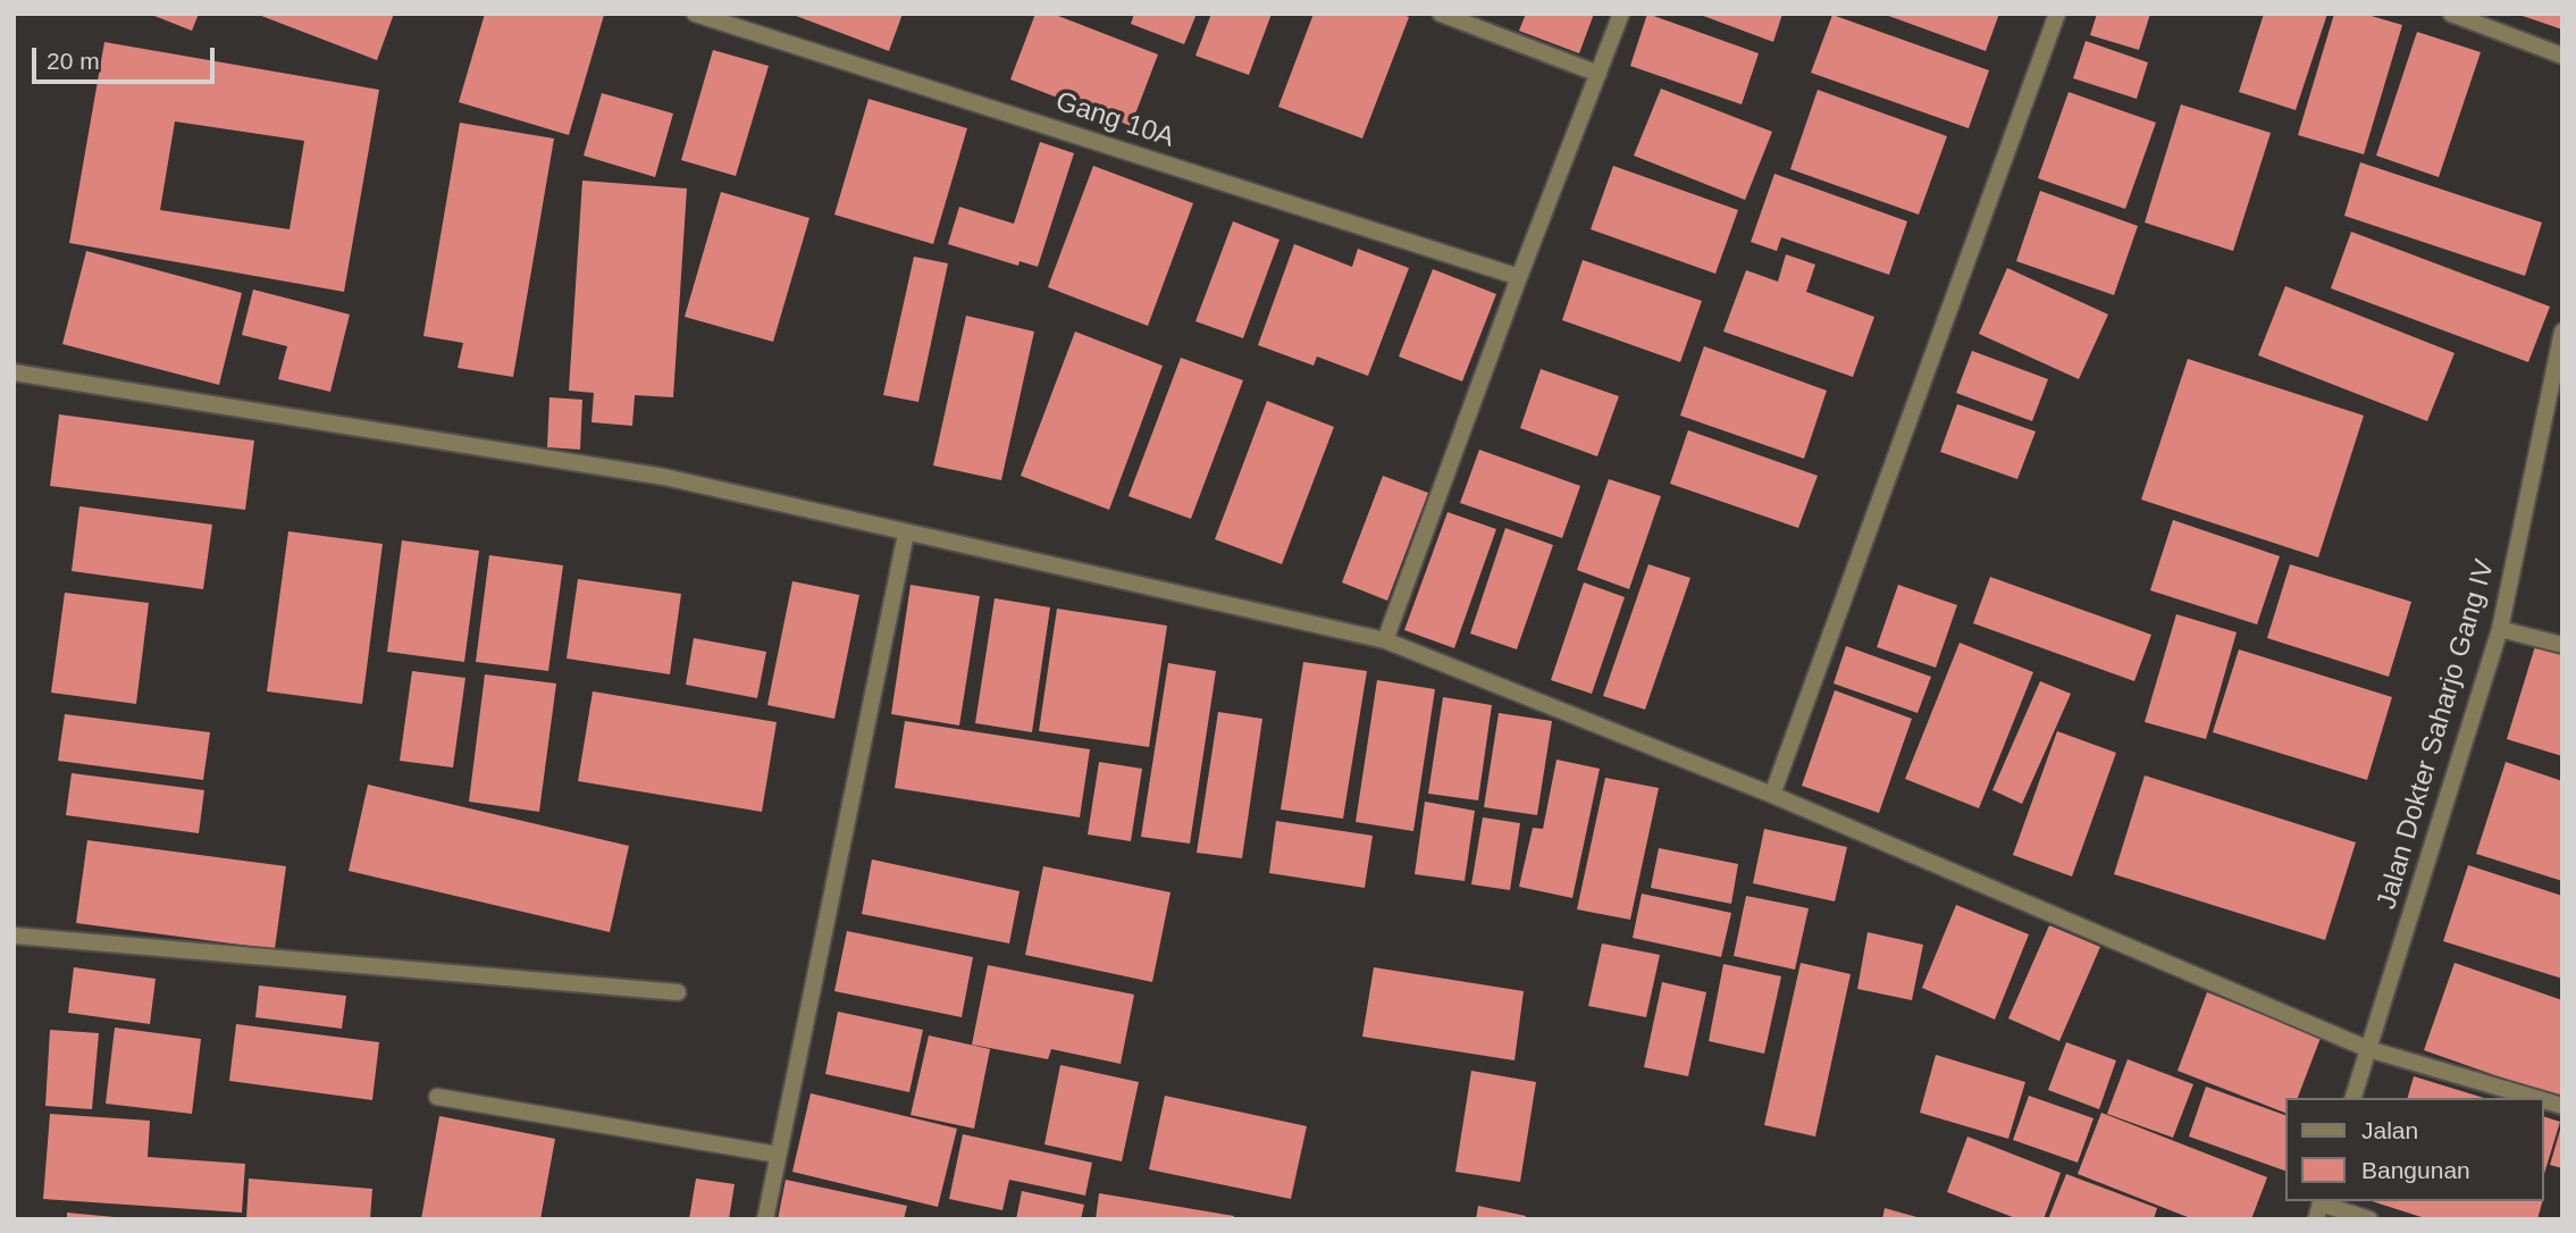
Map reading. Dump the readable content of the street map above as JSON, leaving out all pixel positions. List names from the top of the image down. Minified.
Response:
{"streets":{"street":["Gang 10A","Jalan Dokter Saharjo Gang IV"]},"legend":["Jalan","Bangunan"],"scale_bar":"20 m"}
